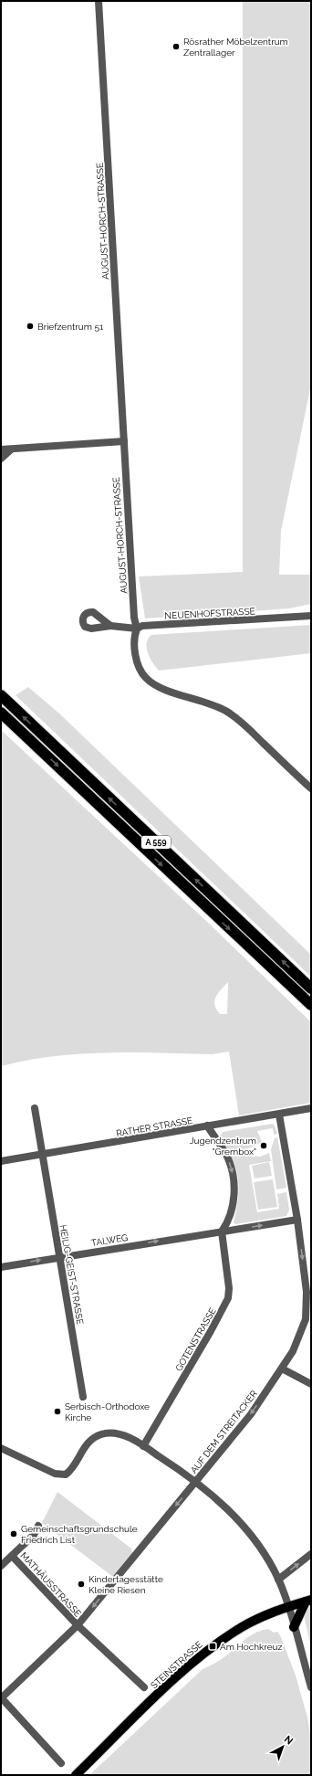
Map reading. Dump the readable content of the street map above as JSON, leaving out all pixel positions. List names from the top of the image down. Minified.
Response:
{"streets":{"highway":["A 559"],"main road":["STEINSTRASSE"],"street":["AUGUST-HORCH-STRASSE","NEUENHOFSTRASSE","RATHER STRASSE","TALWEG","HEILIG-GEIST-STRASSE","GOTENSTRASSE","AUF DEM STREITACKER","MATHÄUSSTRASSE"]},"crossings":[["AUGUST-HORCH-STRASSE","NEUENHOFSTRASSE"],["RATHER STRASSE","HEILIG-GEIST-STRASSE"],["RATHER STRASSE","AUF DEM STREITACKER"],["TALWEG","HEILIG-GEIST-STRASSE"],["TALWEG","GOTENSTRASSE"],["TALWEG","AUF DEM STREITACKER"],["AUF DEM STREITACKER","MATHÄUSSTRASSE"]],"one_way":["TALWEG","AUF DEM STREITACKER"],"places":{"other":["Rösrather Möbelzentrum Zentrallager","Briefzentrum 51","Jugendzentrum \"Grembox\"","Serbisch-Orthodoxe Kirche","Gemeinschaftsgrundschule Friedrich List","Kindertagesstätte Kleine Riesen"],"transit":["Am Hochkreuz"]},"north":"top right"}
